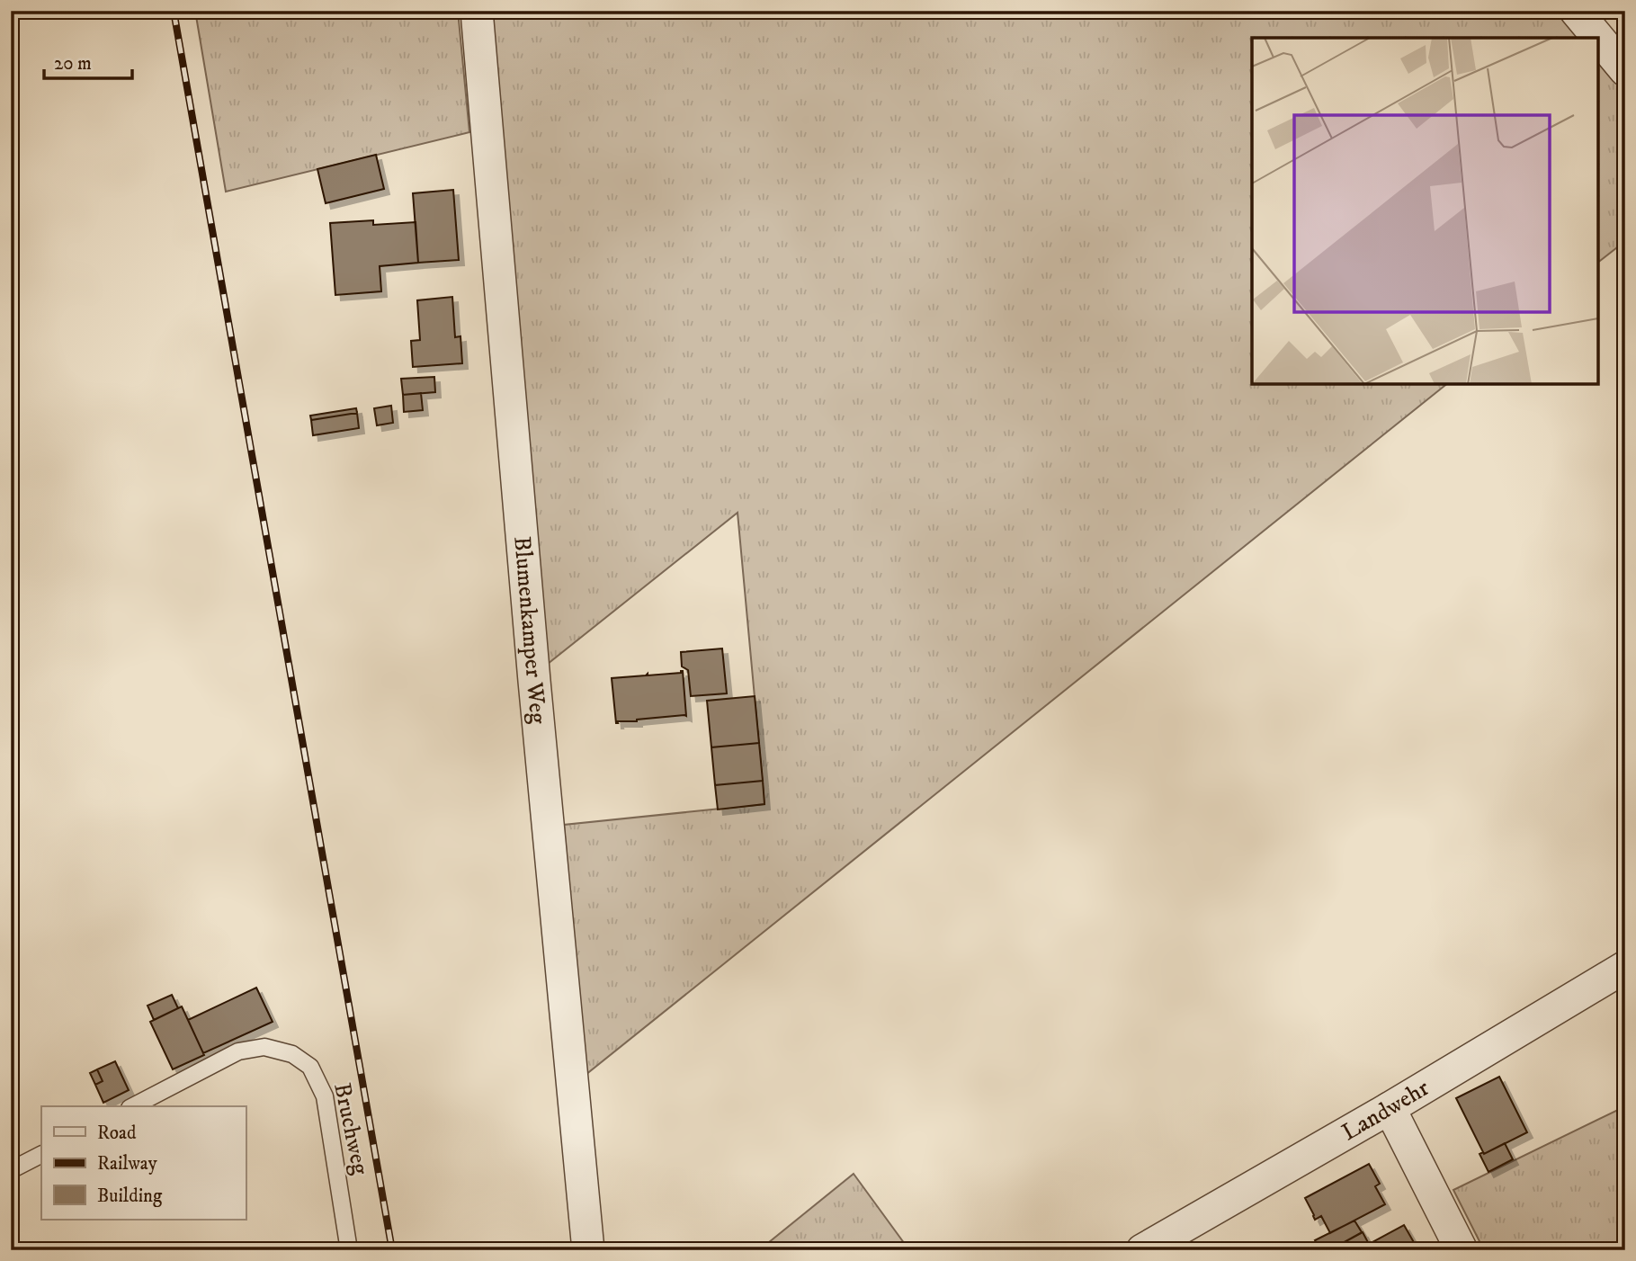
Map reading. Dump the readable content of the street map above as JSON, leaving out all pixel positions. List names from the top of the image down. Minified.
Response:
{"streets":{"street":["Blumenkamper Weg","Landwehr"],"lane":["Bruchweg"]},"legend":["Road","Railway","Building"],"scale_bar":"20 m"}
